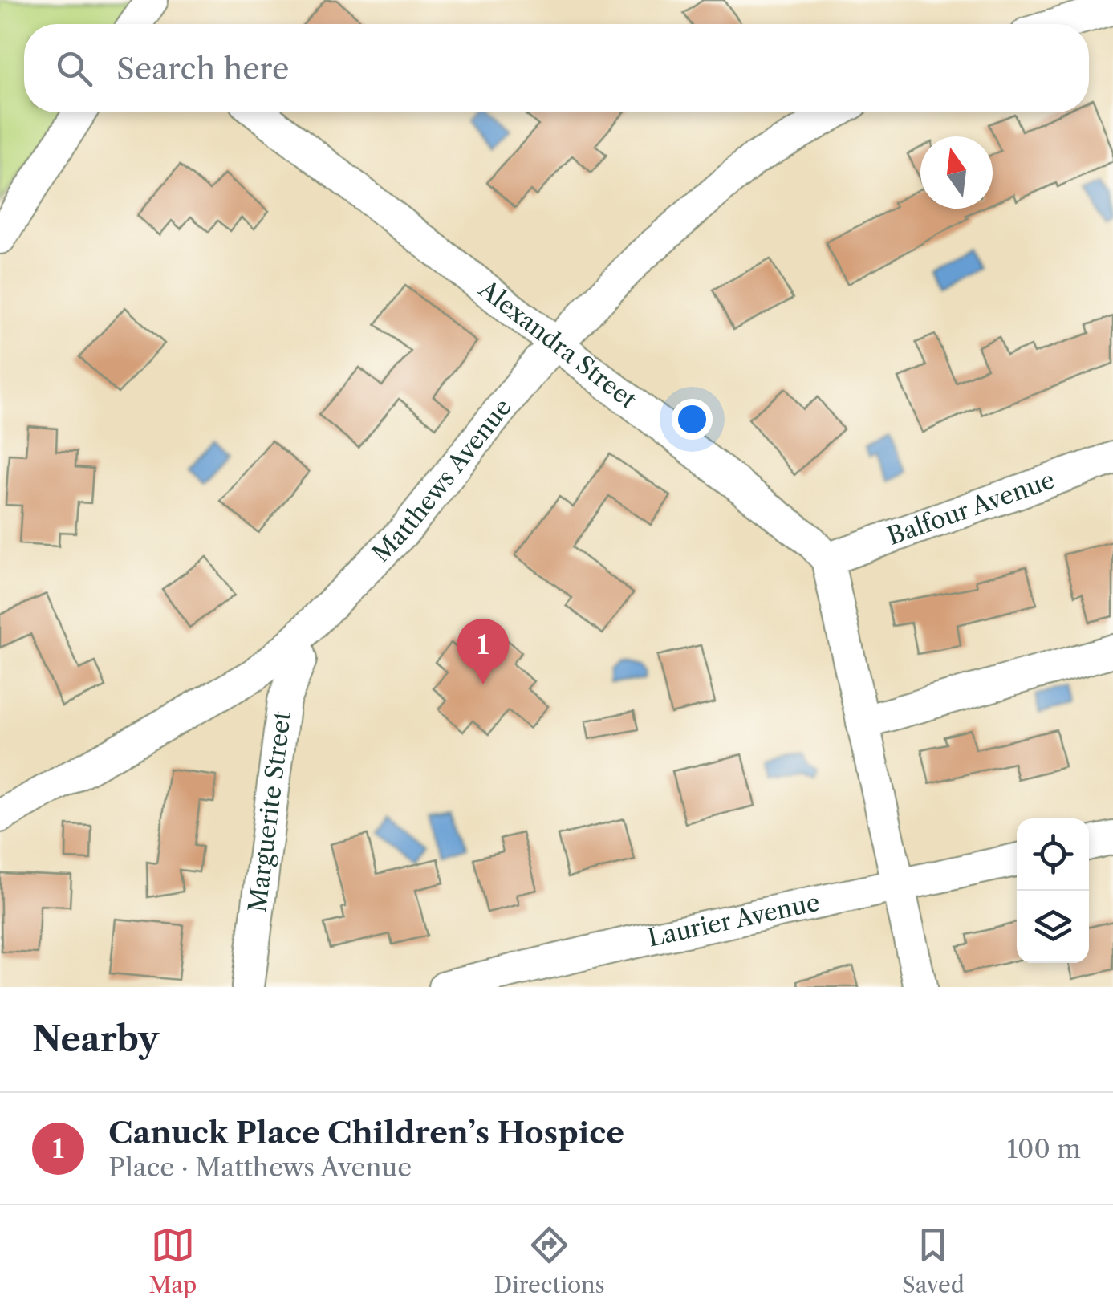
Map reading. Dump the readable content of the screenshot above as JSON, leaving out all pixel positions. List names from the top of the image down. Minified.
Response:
{"streets":{"street":["Alexandra Street","Matthews Avenue","Balfour Avenue","Marguerite Street","Laurier Avenue"]},"crossings":[["Alexandra Street","Matthews Avenue"],["Alexandra Street","Balfour Avenue"],["Matthews Avenue","Marguerite Street"]],"north":"top","page":{"search":"Search here","pins":"1","heading":"Nearby","list":[{"mark":"1","name":"Canuck Place Children’s Hospice","note":"Place · Matthews Avenue","value":"100 m"}],"nav":["Map","Directions","Saved"]}}
